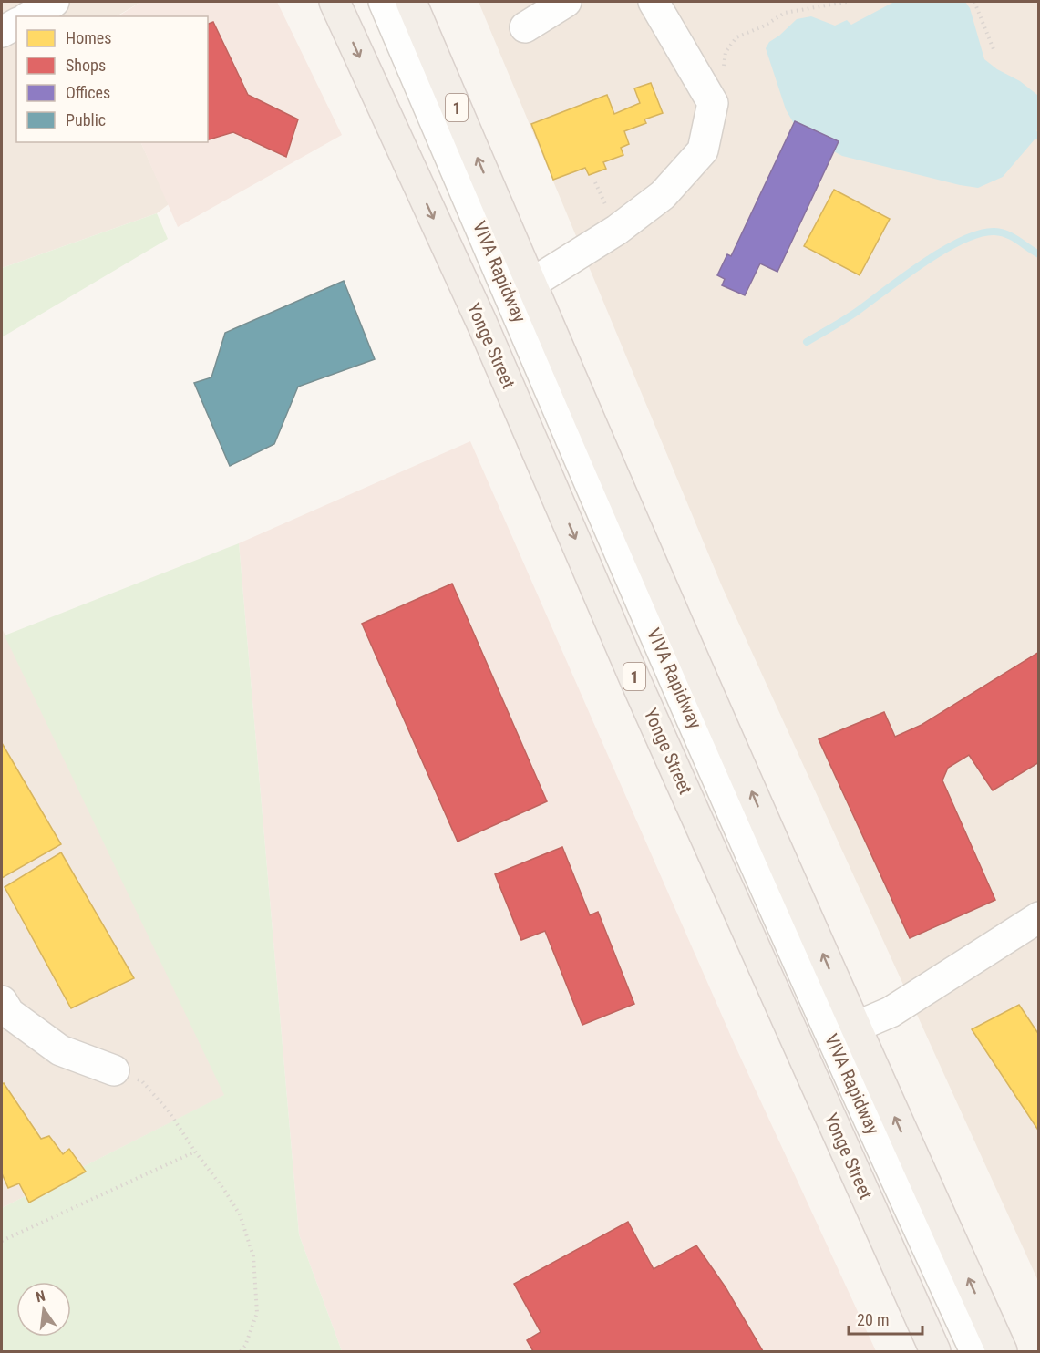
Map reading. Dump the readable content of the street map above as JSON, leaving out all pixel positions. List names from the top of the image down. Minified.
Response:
{"streets":{"main road":["1","Yonge Street"],"street":["VIVA Rapidway"]},"legend":["Homes","Shops","Offices","Public"],"scale_bar":"20 m","north":"top"}
